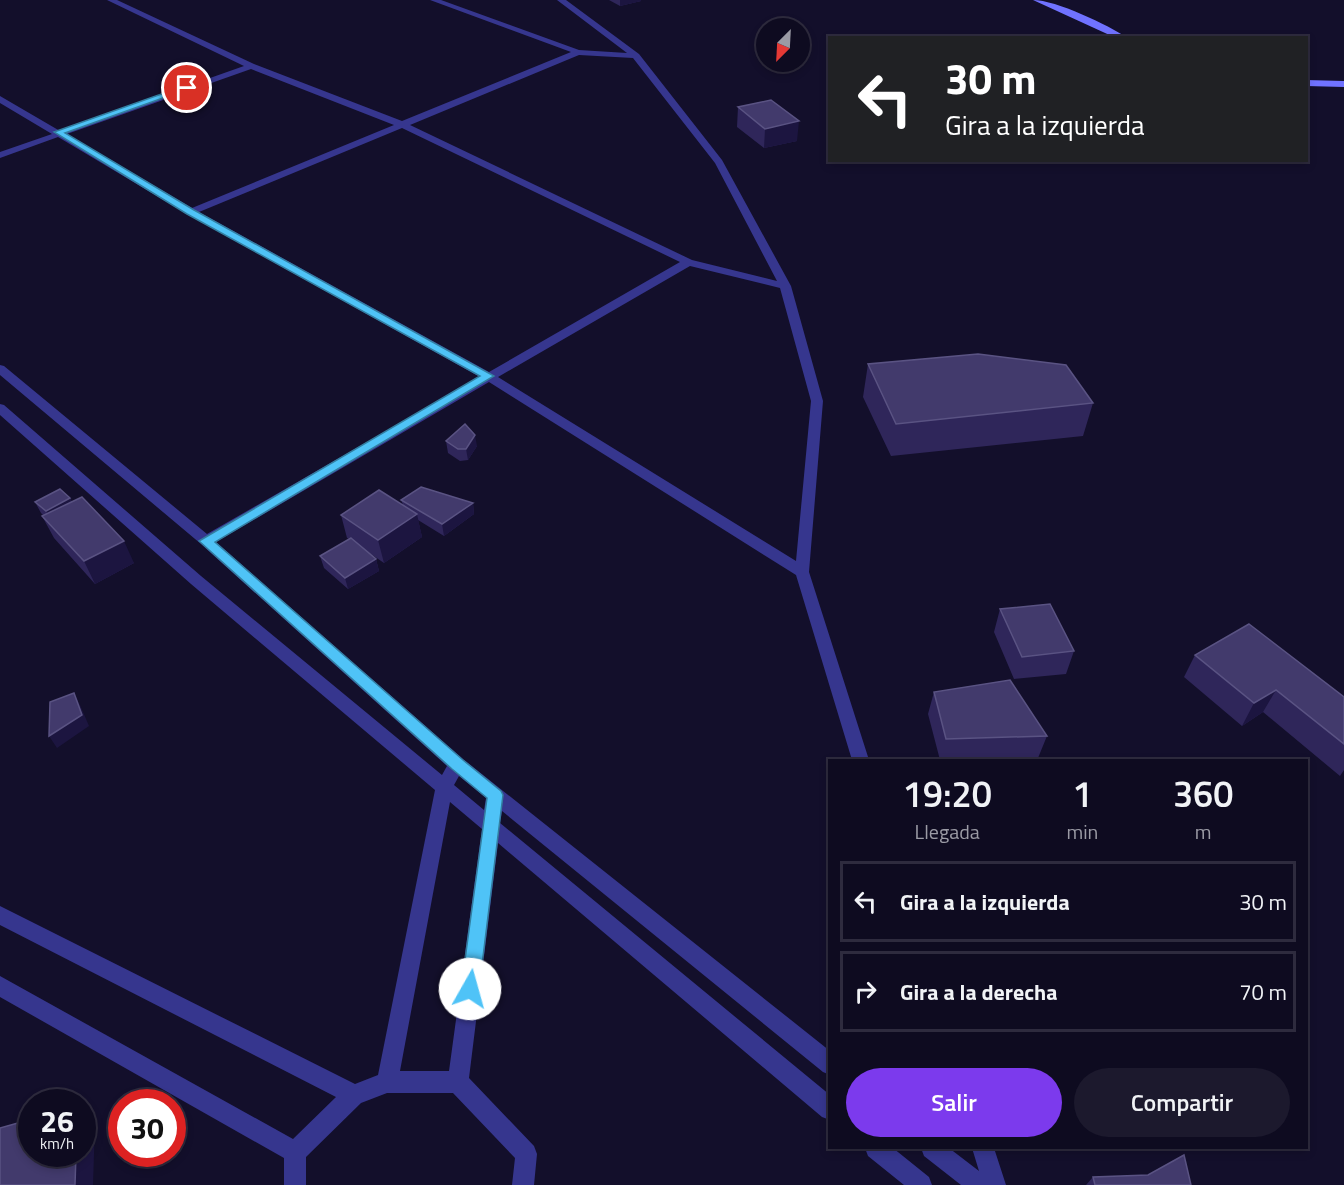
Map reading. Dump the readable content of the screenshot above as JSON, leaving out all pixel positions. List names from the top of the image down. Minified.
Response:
{"north":"bottom left","page":{"turn":["30 m","Gira a la izquierda"],"eta":["19:20","Llegada","1","min","360","m"],"list":[{"name":"Gira a la izquierda","value":"30 m"},{"name":"Gira a la derecha","value":"70 m"}],"buttons":["Salir","Compartir"],"speed":"26 km/h","limit":"30"}}
